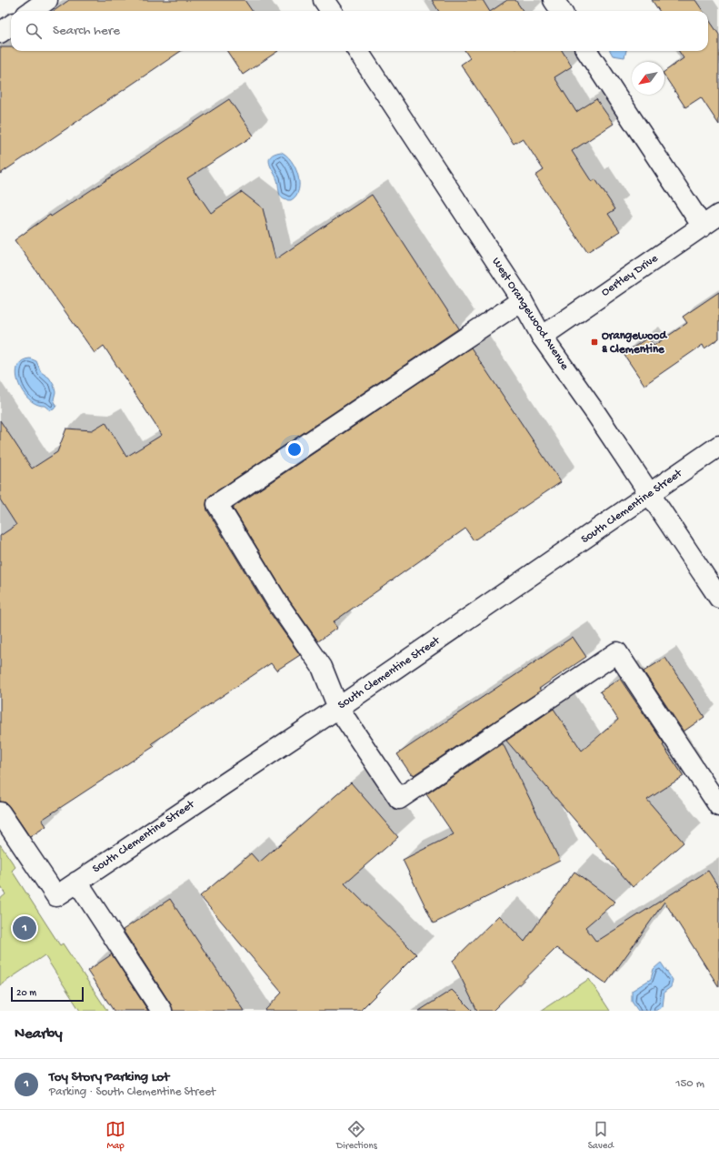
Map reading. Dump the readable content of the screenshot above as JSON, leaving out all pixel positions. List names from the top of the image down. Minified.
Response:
{"streets":{"street":["Oertley Drive","West Orangewood Avenue","South Clementine Street"]},"crossings":[["Oertley Drive","West Orangewood Avenue"],["West Orangewood Avenue","South Clementine Street"]],"places":{"transit":["Orangewood & Clementine"]},"scale_bar":"20 m","north":"bottom left","page":{"search":"Search here","pins":"1","scale":"20 m","heading":"Nearby","list":[{"mark":"1","name":"Toy Story Parking Lot","note":"Parking · South Clementine Street","value":"150 m"}],"nav":["Map","Directions","Saved"]}}
